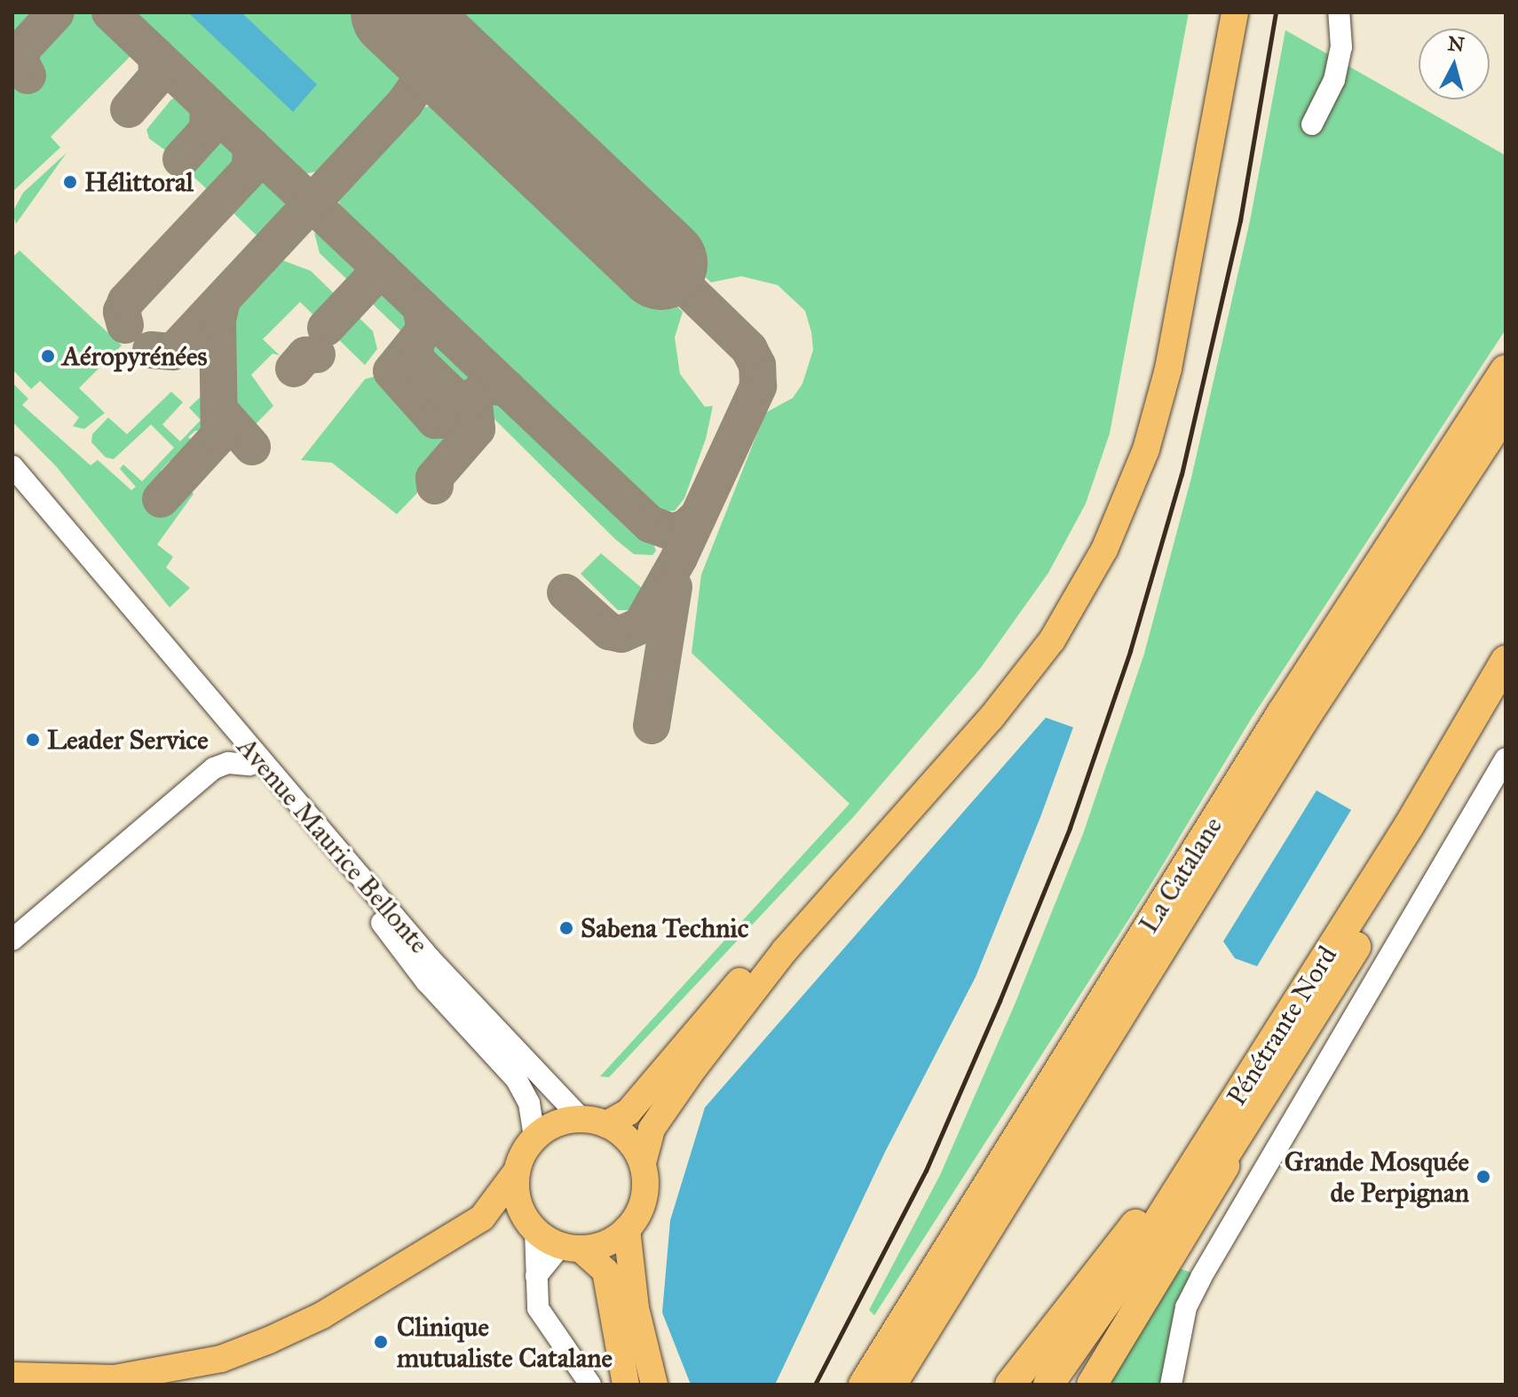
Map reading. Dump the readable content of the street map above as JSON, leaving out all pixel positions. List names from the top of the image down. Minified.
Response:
{"streets":{"highway":["La Catalane","Pénétrante Nord"],"street":["Avenue Maurice Bellonte"]},"places":["Hélittoral","Aéropyrénées","Leader Service","Sabena Technic","Grande Mosquée de Perpignan","Clinique mutualiste Catalane"],"north":"top"}
